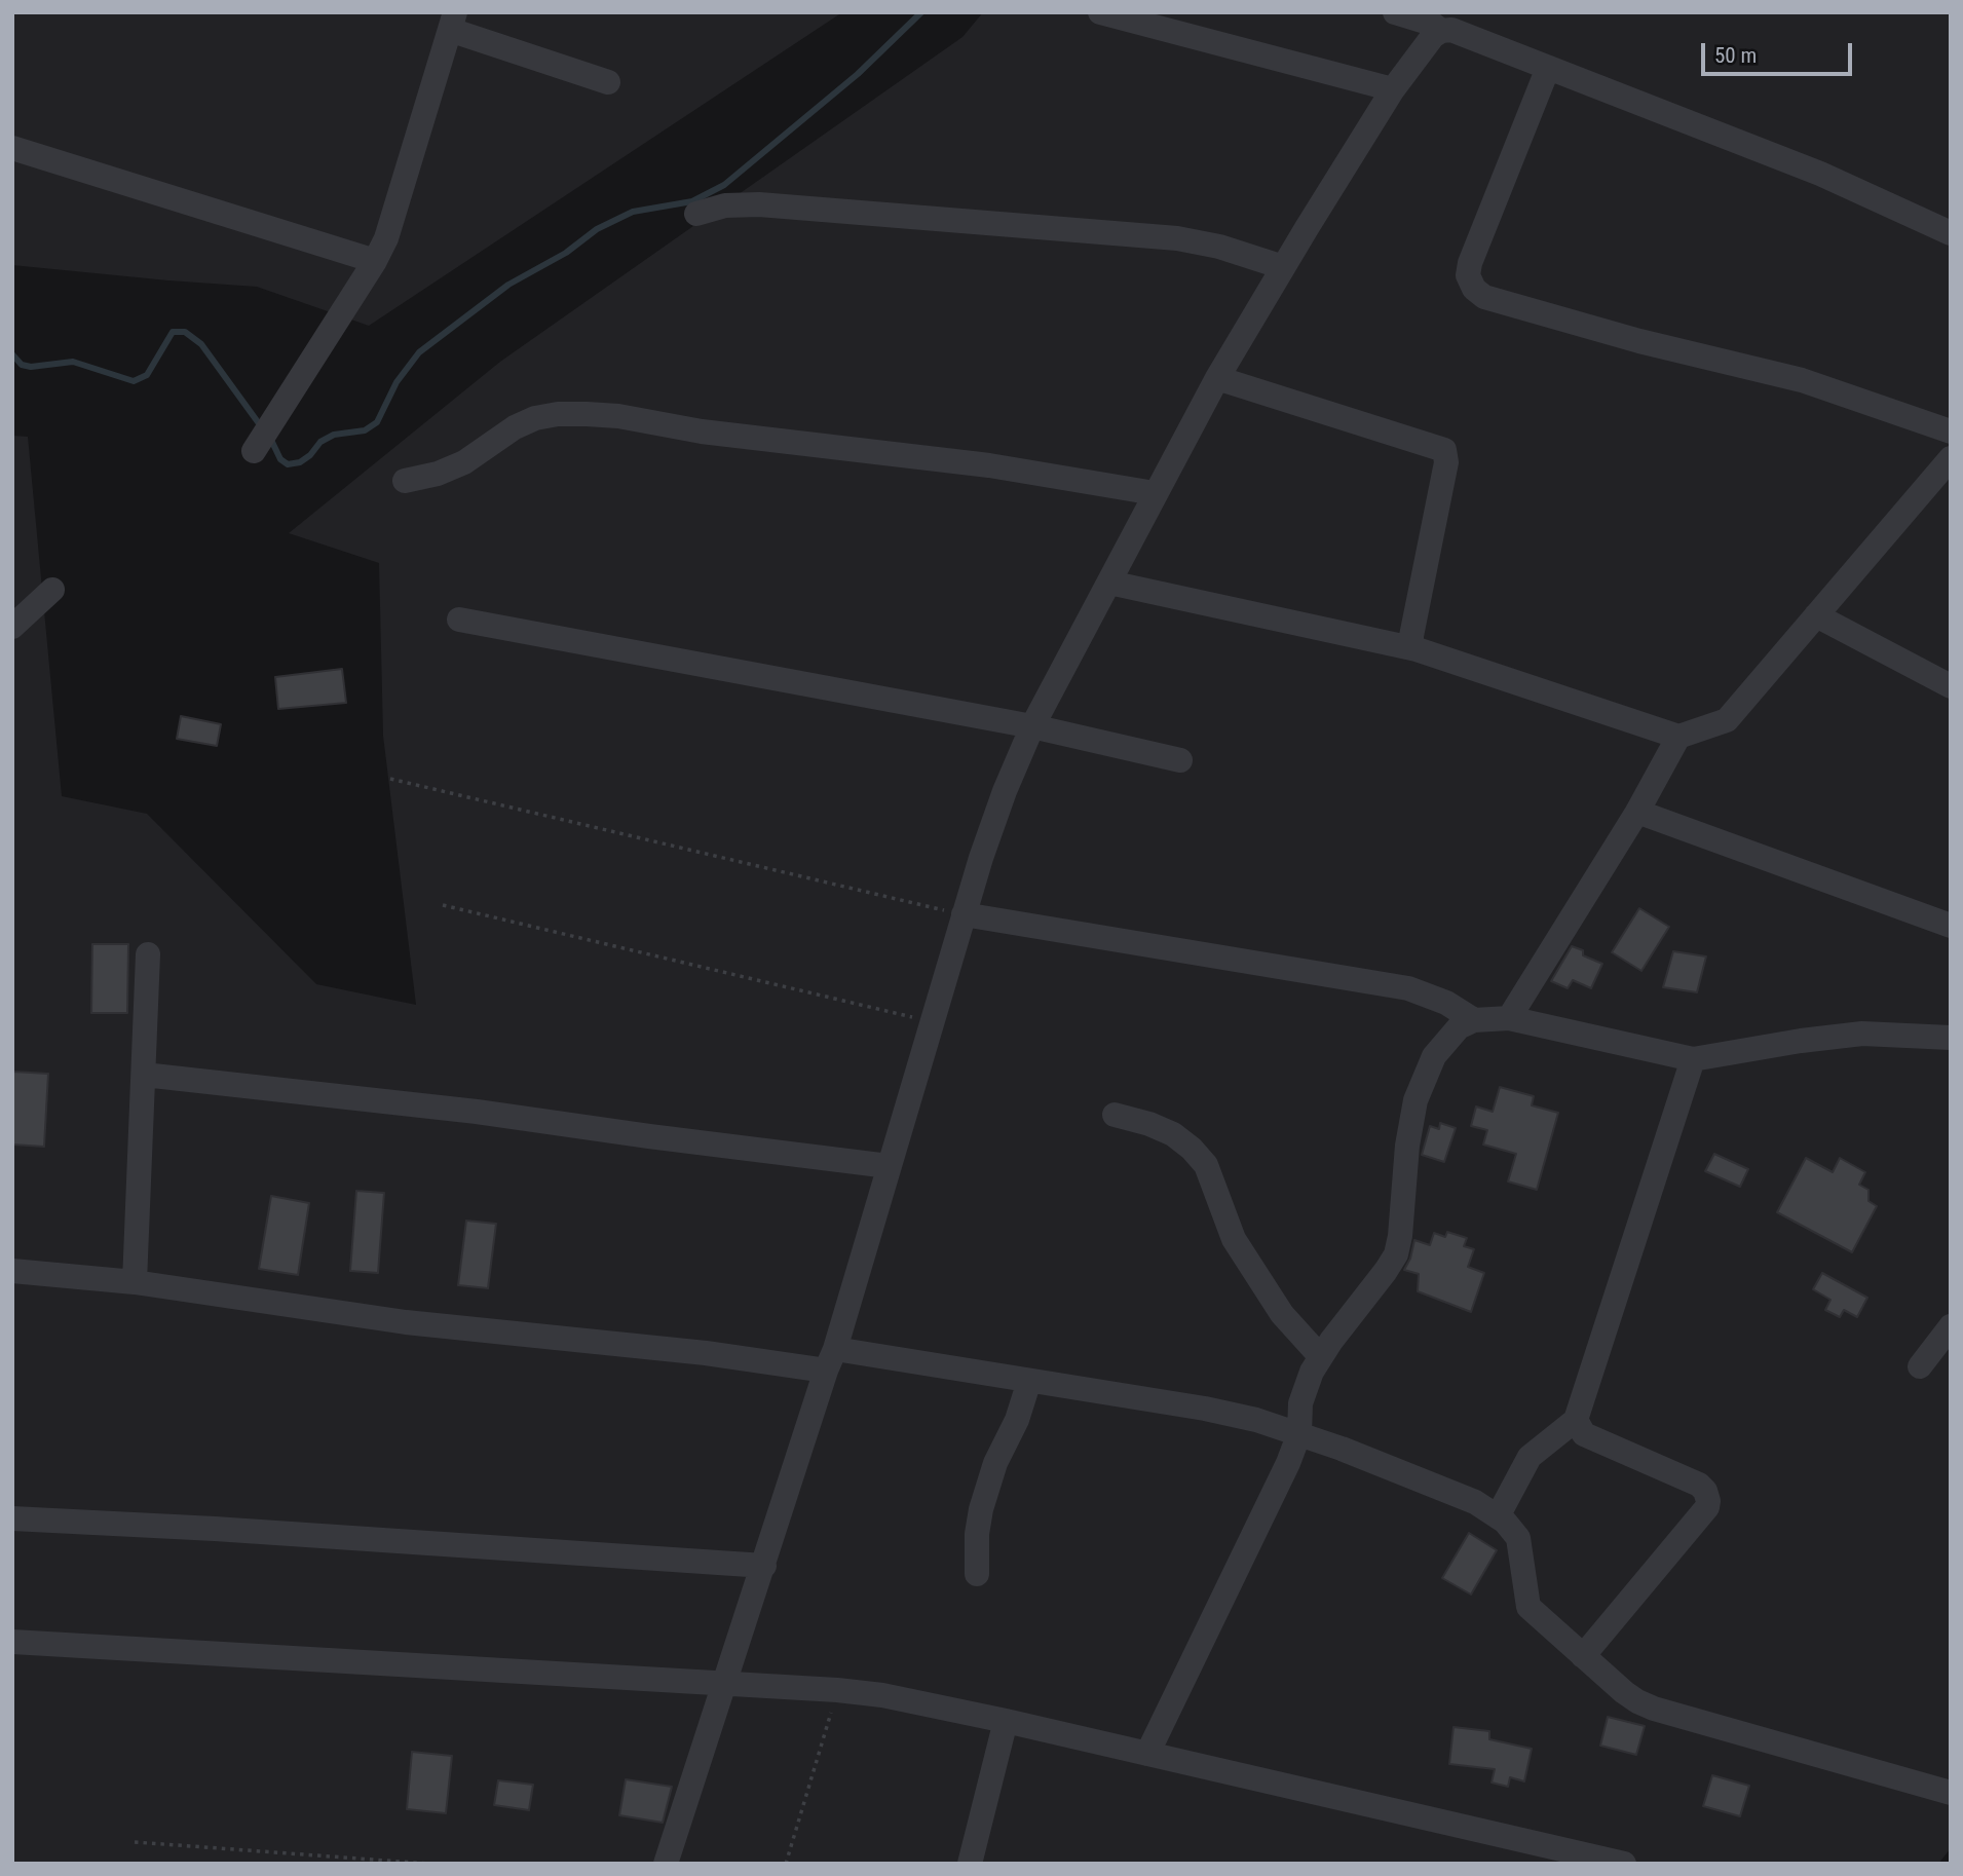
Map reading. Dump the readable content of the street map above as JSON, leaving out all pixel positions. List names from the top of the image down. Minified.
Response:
{"scale_bar":"50 m"}
